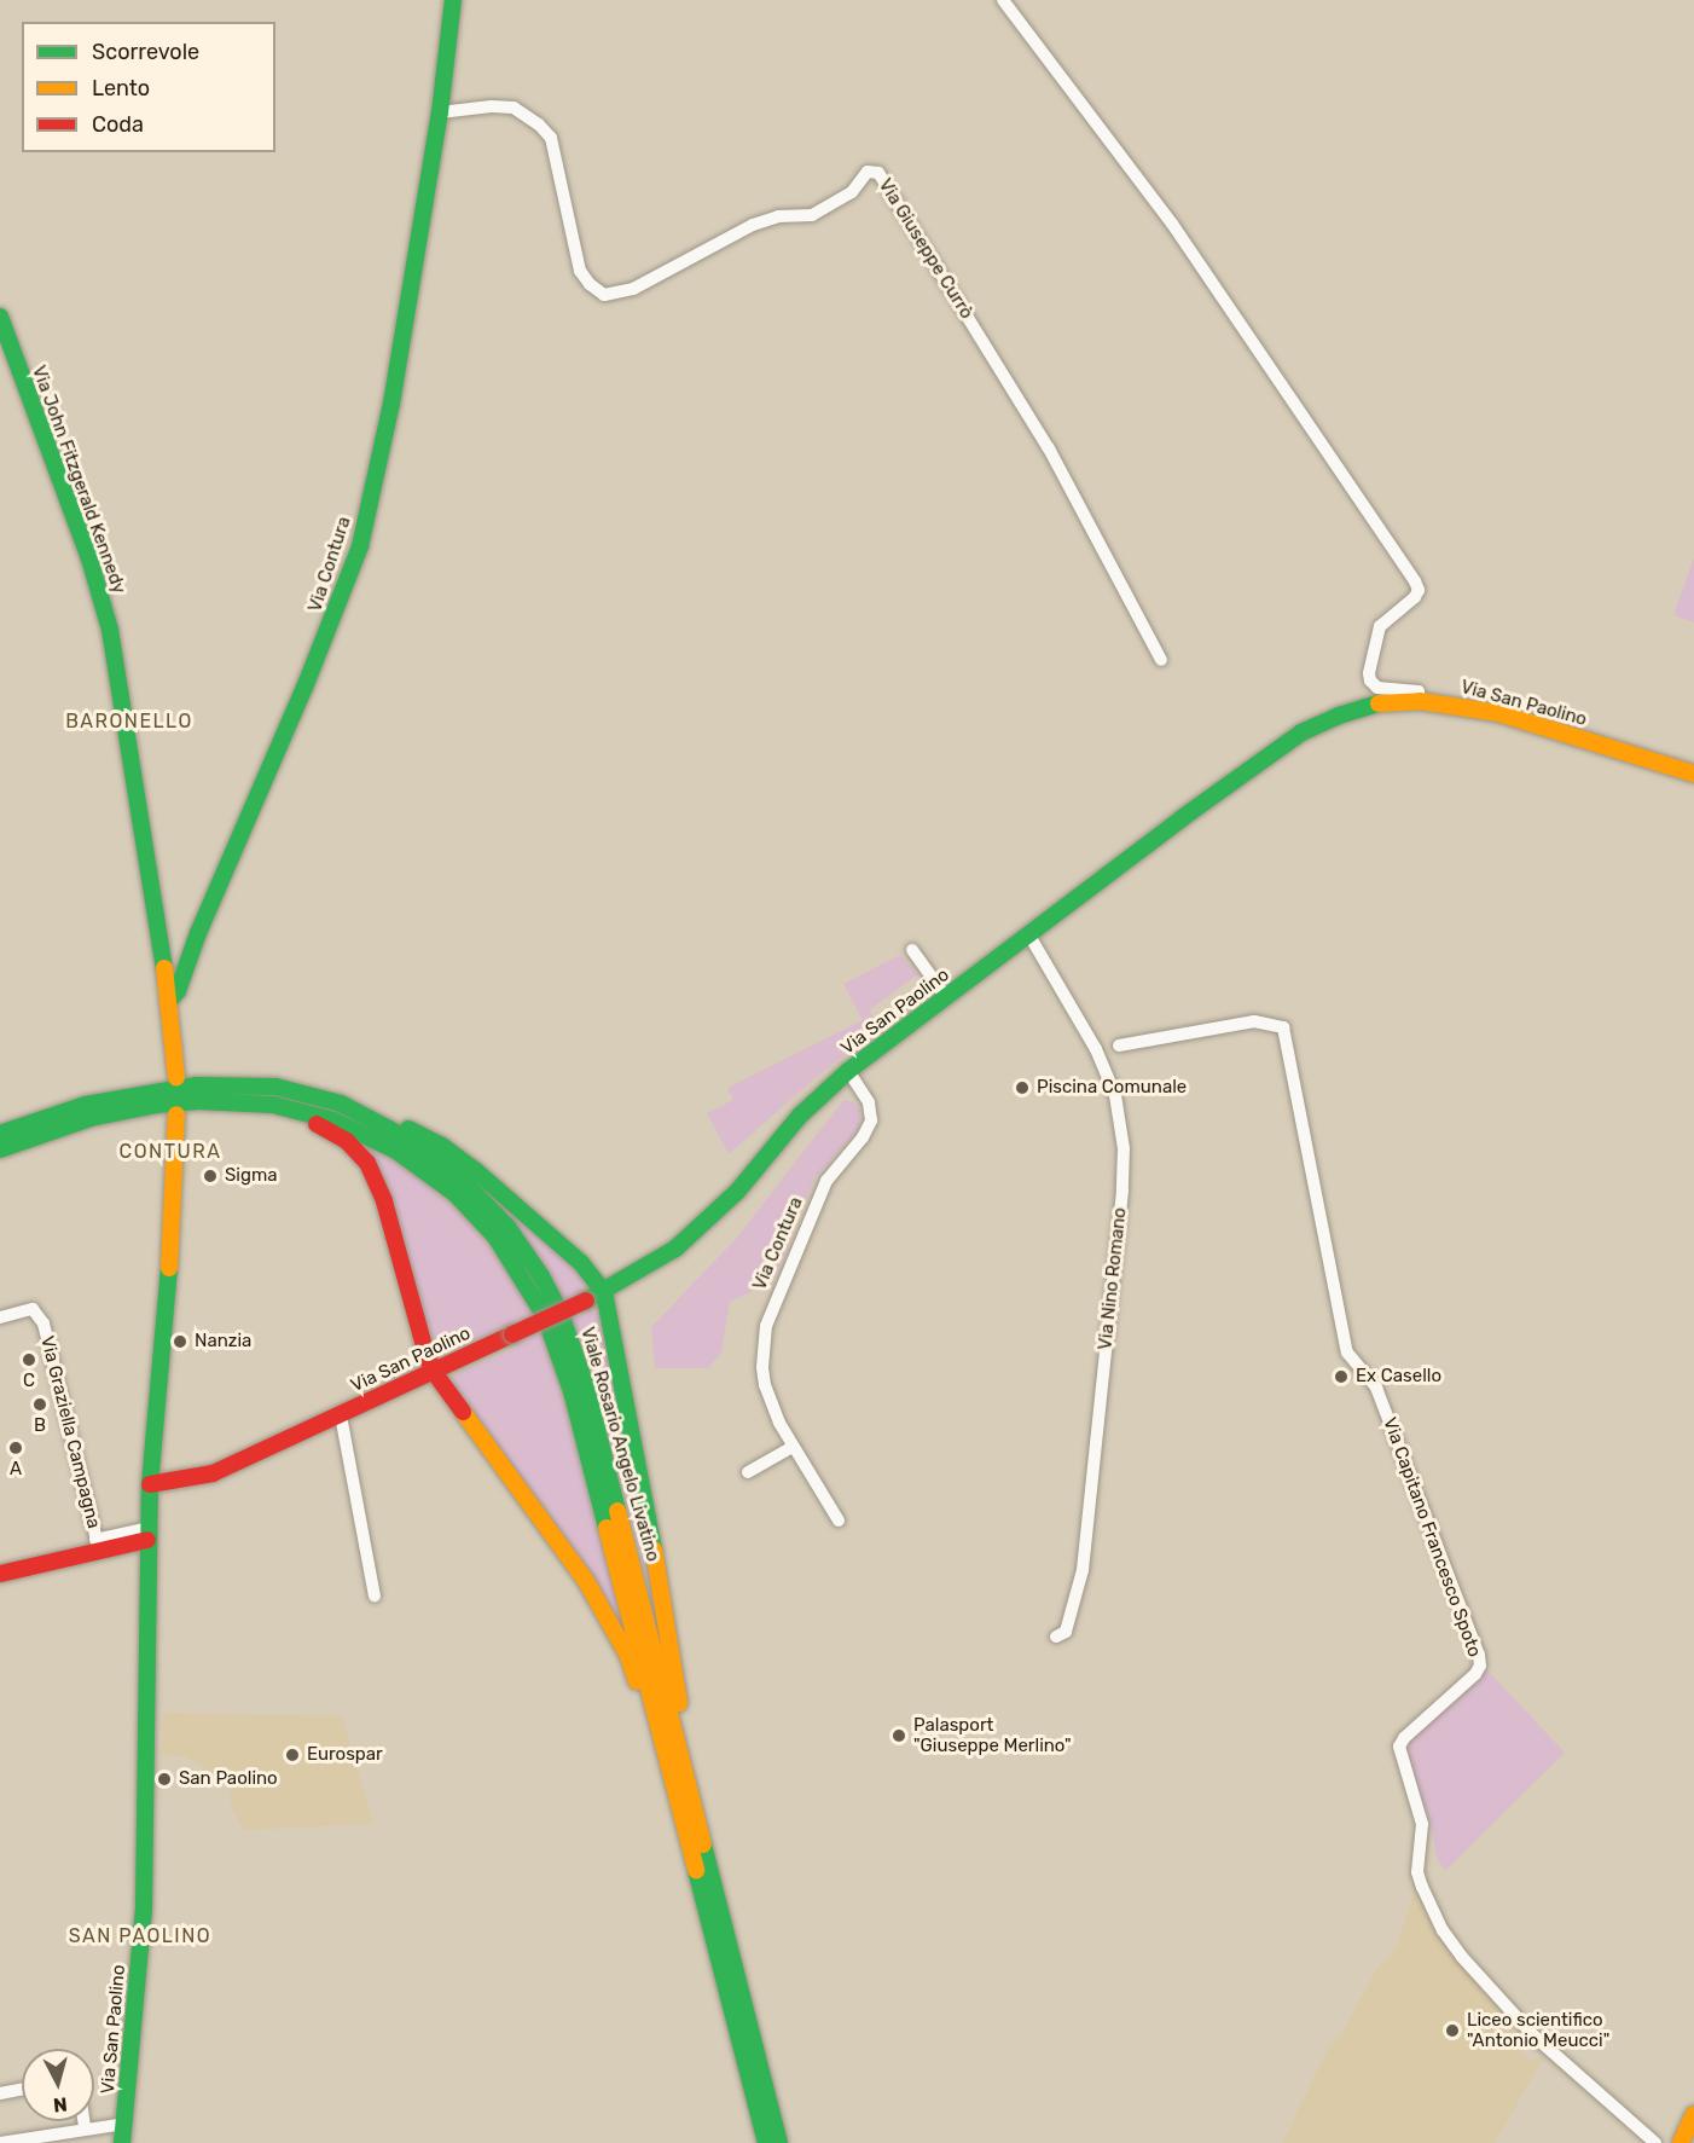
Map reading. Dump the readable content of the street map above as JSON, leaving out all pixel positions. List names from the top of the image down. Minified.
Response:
{"streets":{"street":["Via Giuseppe Currò","Via John Fitzgerald Kennedy","Via Contura","Via San Paolino","Via Nino Romano","Via Graziella Campagna","Viale Rosario Angelo Livatino","Via Capitano Francesco Spoto"]},"crossings":[["Via Giuseppe Currò","Via Contura"],["Via John Fitzgerald Kennedy","Via Contura"],["Via Contura","Via San Paolino"],["Via San Paolino","Via Nino Romano"]],"districts":["BARONELLO","CONTURA","SAN PAOLINO"],"places":["Piscina Comunale","Sigma","Nanzia","C","Ex Casello","B","A","Palasport \"Giuseppe Merlino\"","Eurospar","San Paolino","Liceo scientifico \"Antonio Meucci\""],"legend":["Scorrevole","Lento","Coda"],"north":"bottom"}
